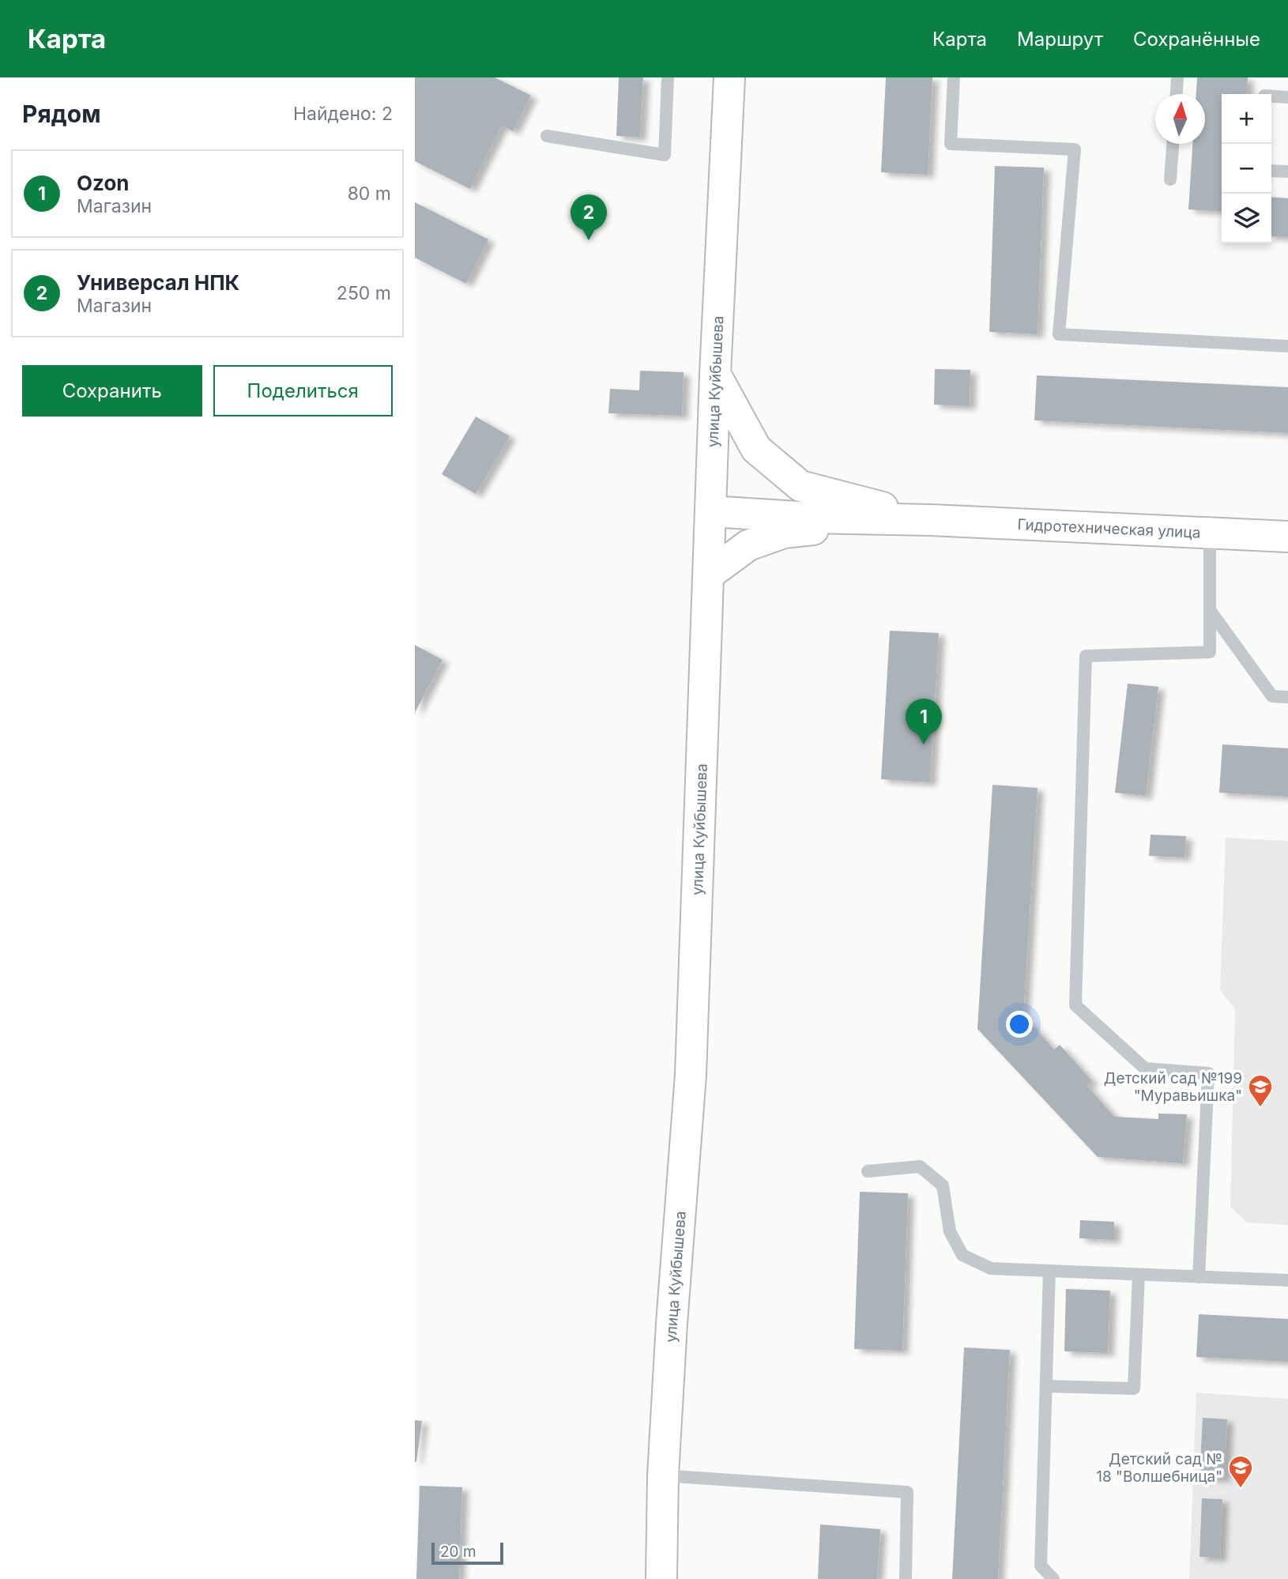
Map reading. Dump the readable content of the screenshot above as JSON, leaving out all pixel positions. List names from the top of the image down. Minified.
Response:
{"streets":{"main road":["улица Куйбышева","Гидротехническая улица"]},"places":{"school or university":["Детский сад №199 \"Муравьишка\"","Детский сад № 18 \"Волшебница\""]},"scale_bar":"20 m","north":"top","page":{"header":"Карта","nav":["Карта","Маршрут","Сохранённые"],"heading":["Рядом","Найдено: 2"],"map_buttons":["+","−"],"list":[{"mark":"1","name":"Ozon","note":"Магазин","value":"80 m"},{"mark":"2","name":"Универсал НПК","note":"Магазин","value":"250 m"}],"pins":["2","1"],"buttons":["Сохранить","Поделиться"],"scale":"20 m"}}
